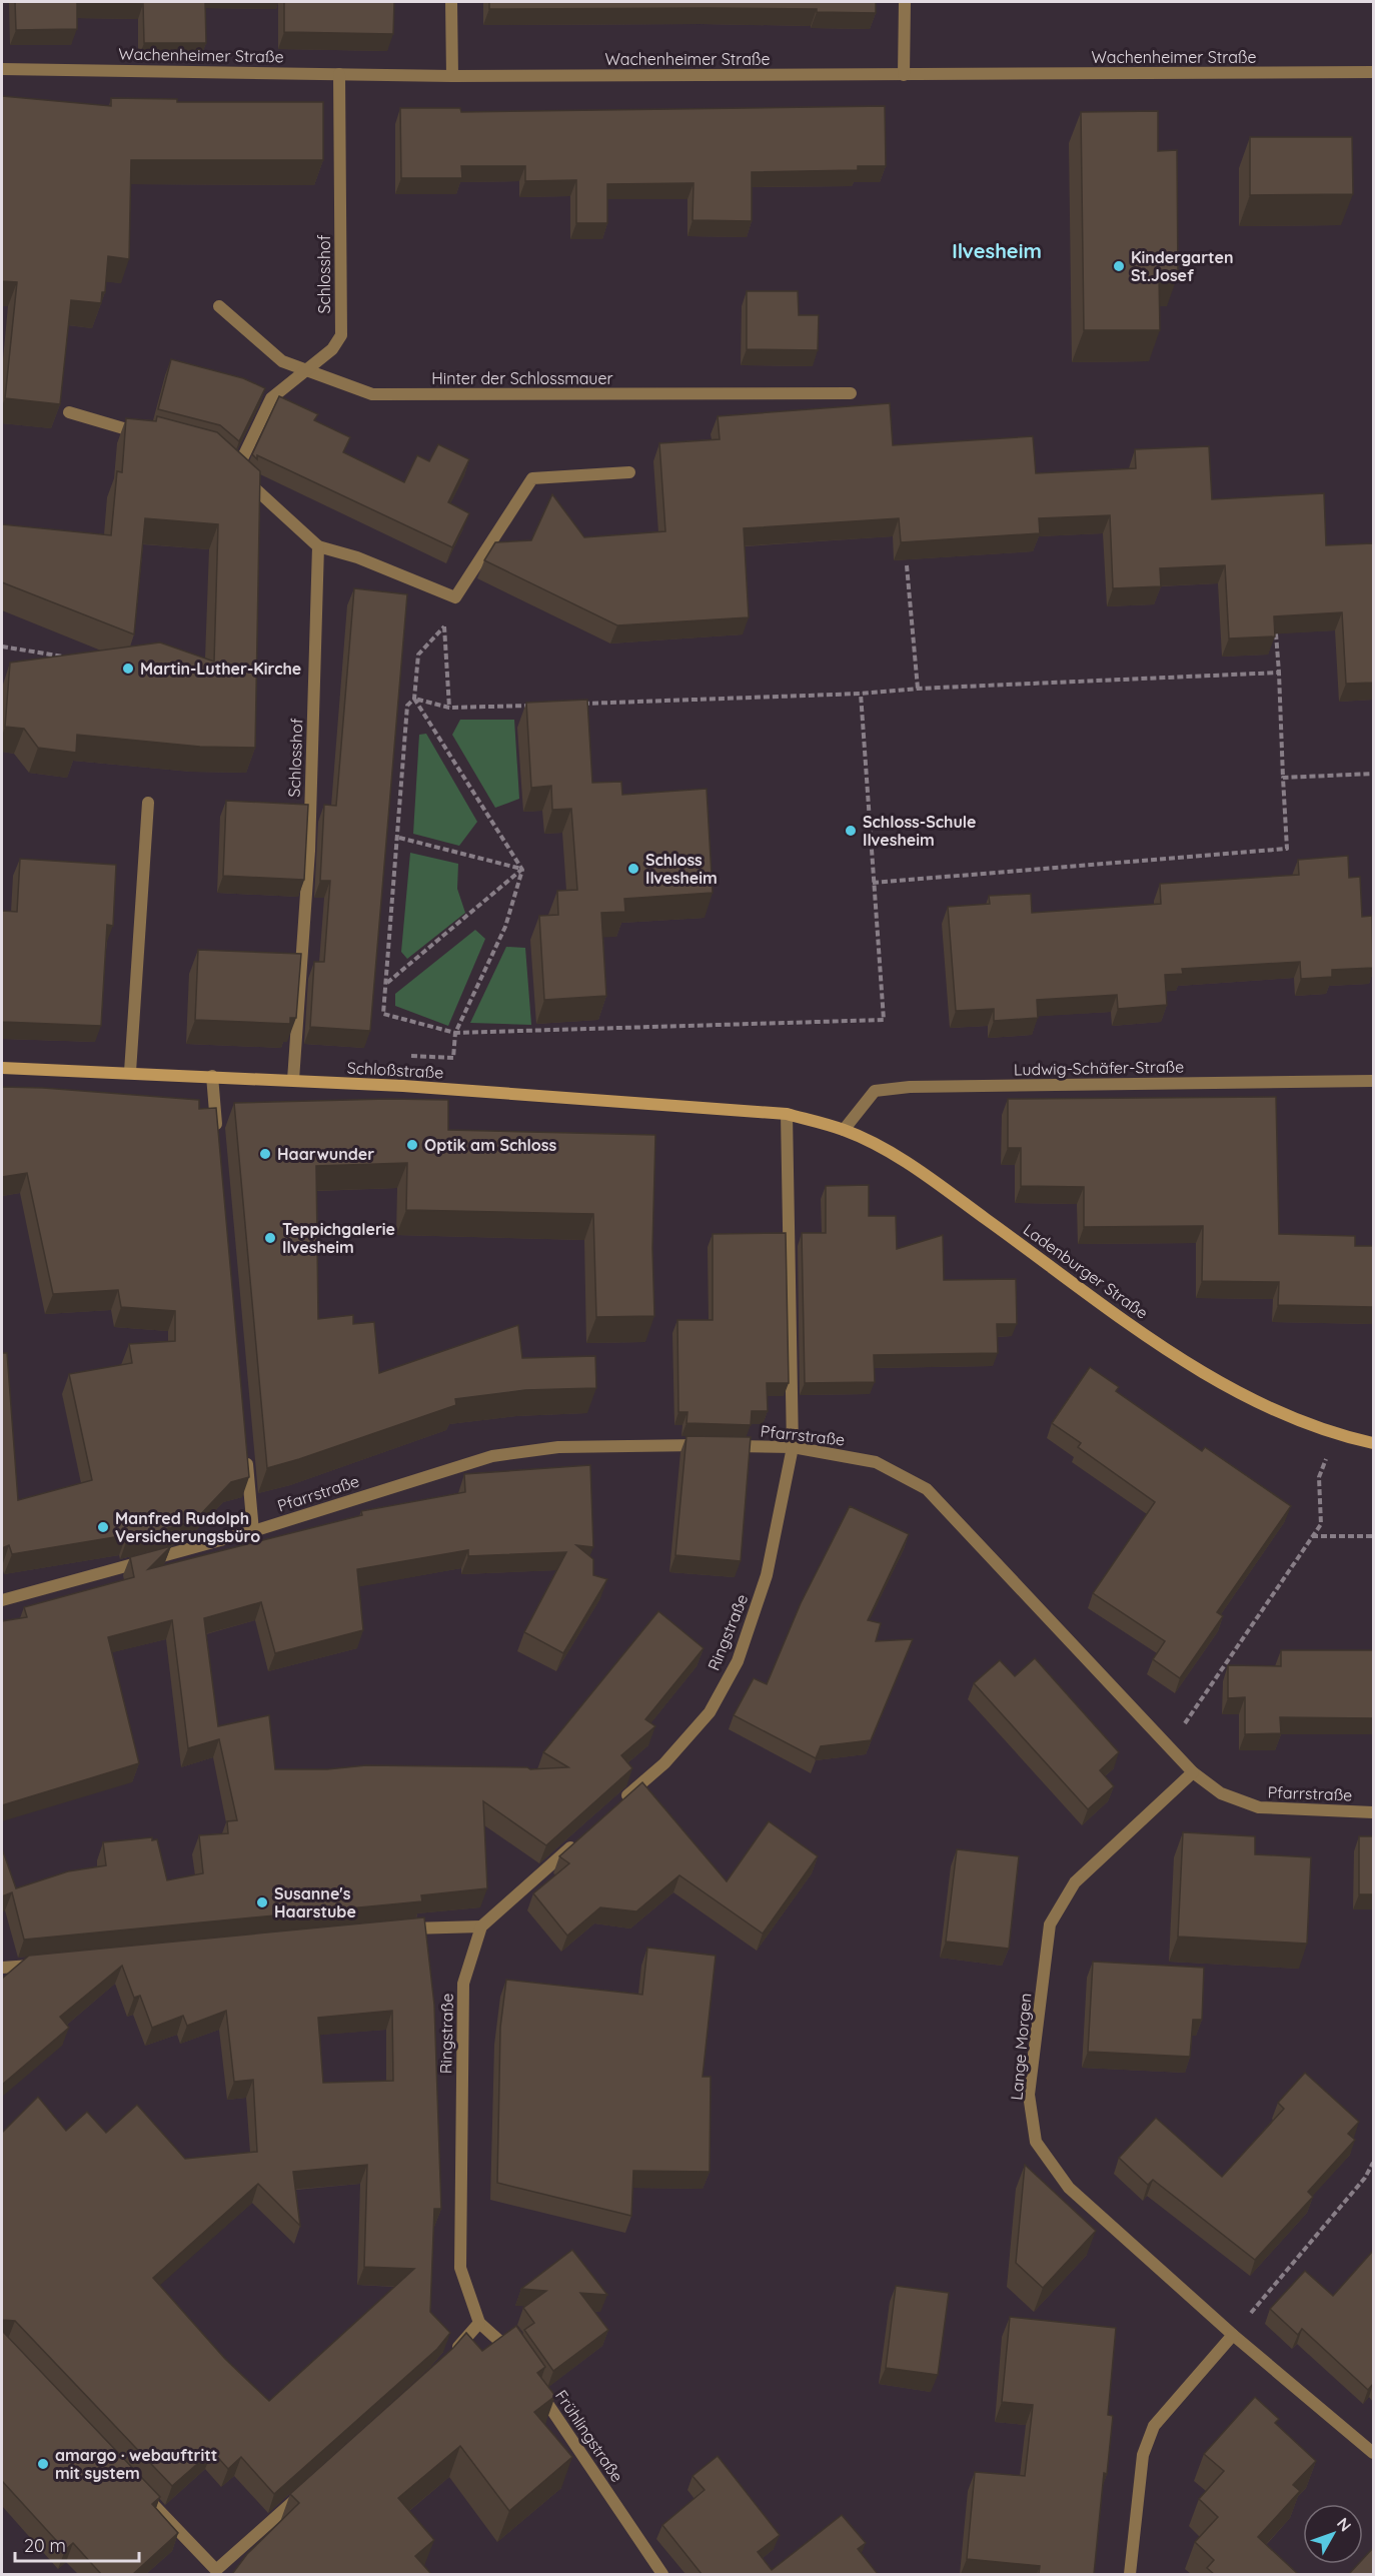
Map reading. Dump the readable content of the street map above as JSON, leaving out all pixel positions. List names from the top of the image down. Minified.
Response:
{"streets":{"main road":["Schloßstraße","Ladenburger Straße"],"street":["Wachenheimer Straße","Schlosshof","Hinter der Schlossmauer","Ludwig-Schäfer-Straße","Pfarrstraße","Ringstraße","Lange Morgen","Frühlingstraße"]},"crossings":[["Wachenheimer Straße","Schlosshof"],["Schlosshof","Hinter der Schlossmauer"],["Schlosshof","Schloßstraße"],["Ludwig-Schäfer-Straße","Ladenburger Straße"],["Schloßstraße","Ladenburger Straße"],["Schloßstraße","Ringstraße"],["Ladenburger Straße","Ringstraße"],["Pfarrstraße","Ringstraße"],["Pfarrstraße","Lange Morgen"]],"districts":["Ilvesheim"],"places":["Kindergarten St.Josef","Martin-Luther-Kirche","Schloss-Schule Ilvesheim","Schloss Ilvesheim","Optik am Schloss","Haarwunder","Teppichgalerie Ilvesheim","Manfred Rudolph Versicherungsbüro","Susanne's Haarstube","amargo · webauftritt mit system"],"scale_bar":"20 m","north":"top right"}
